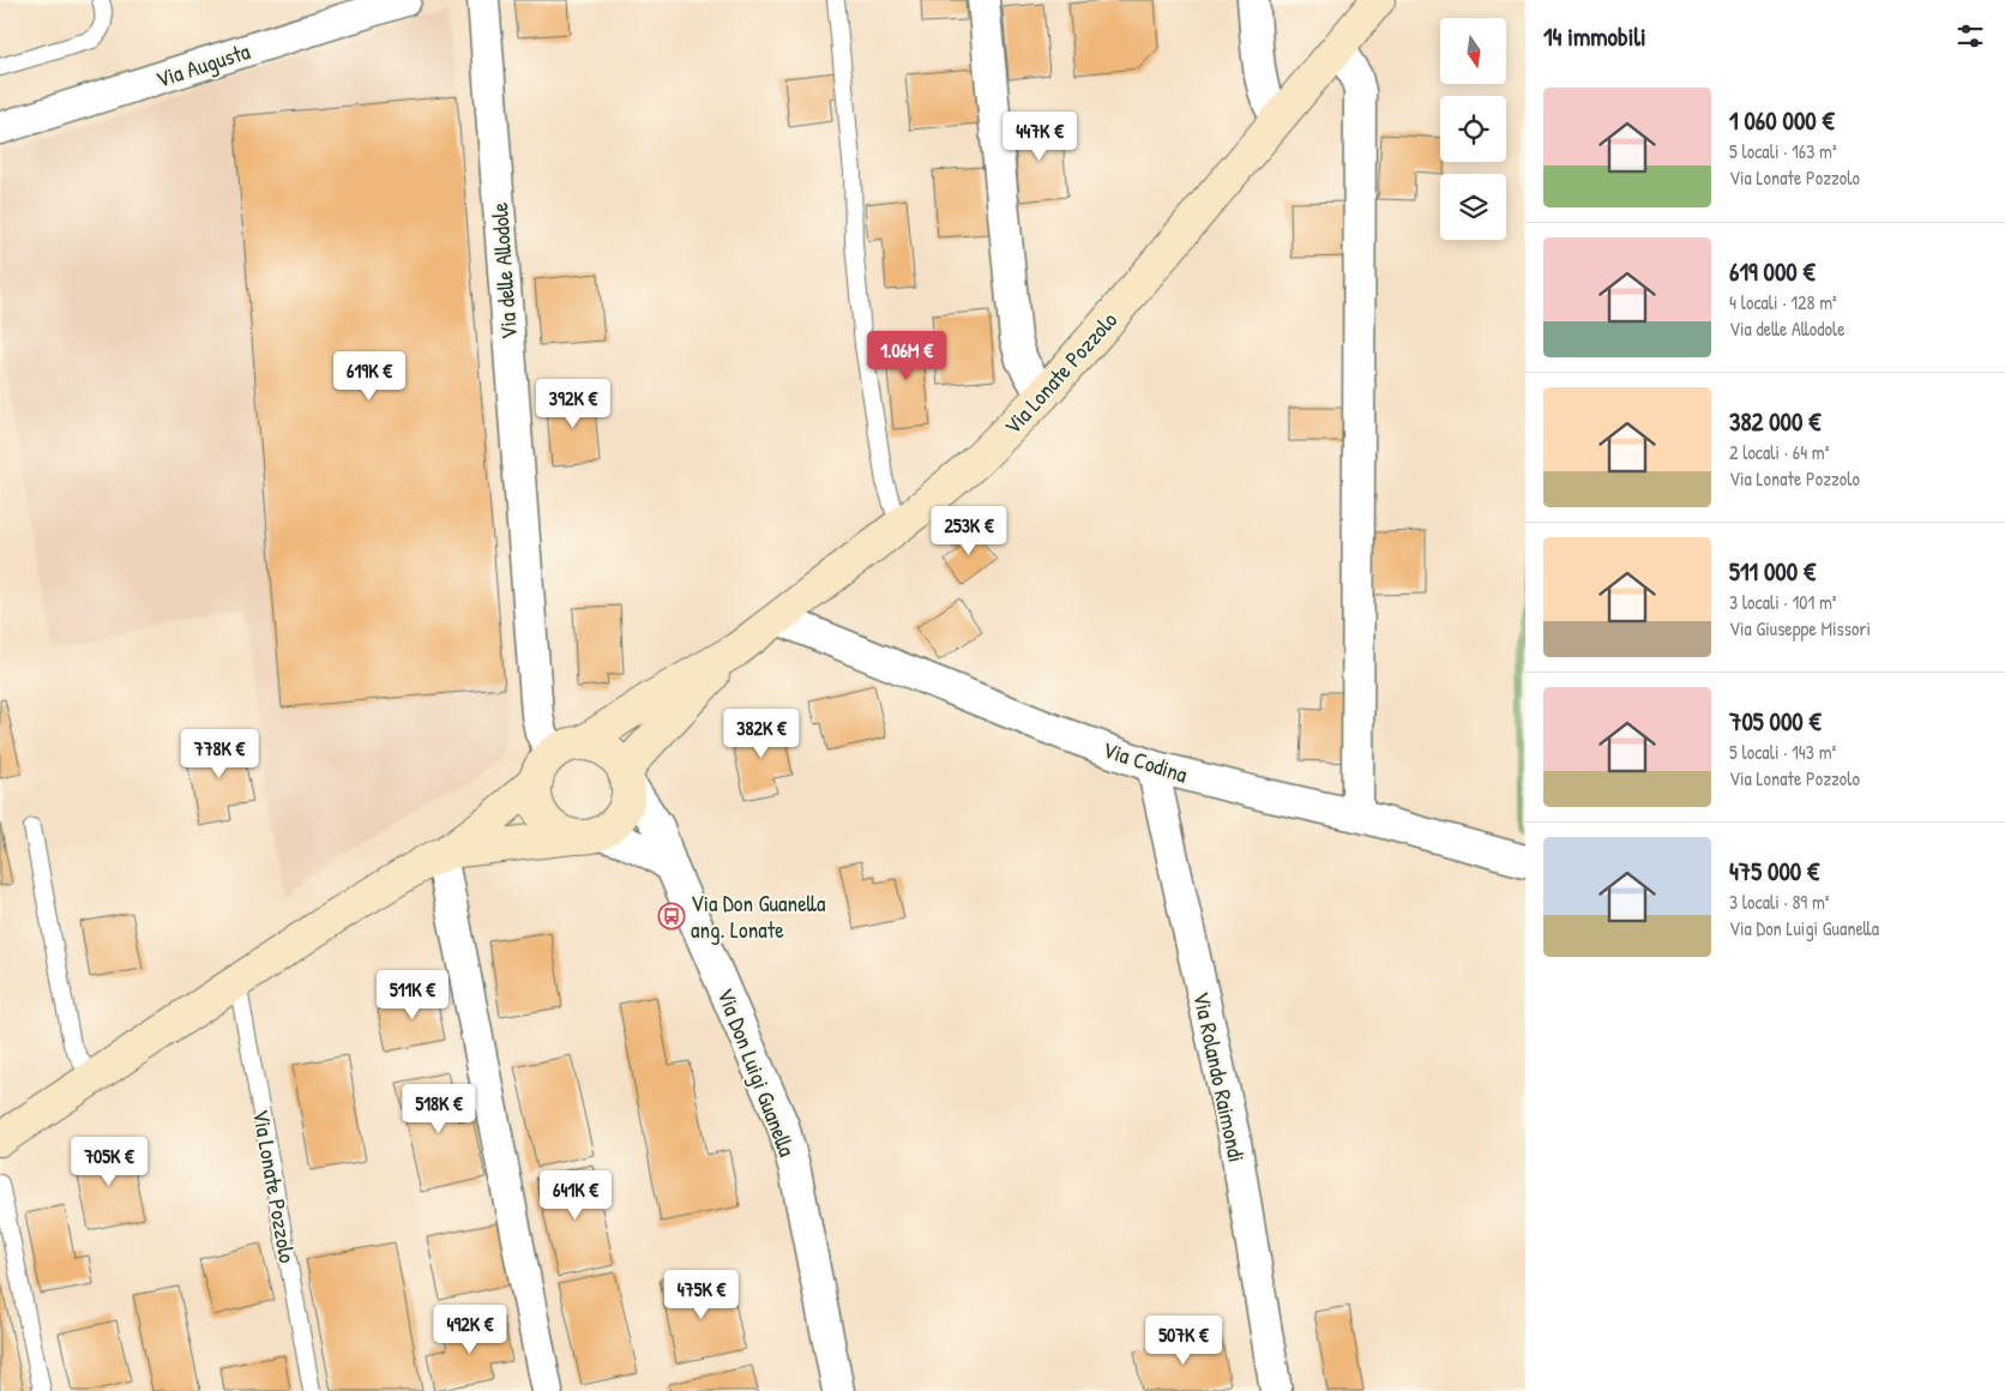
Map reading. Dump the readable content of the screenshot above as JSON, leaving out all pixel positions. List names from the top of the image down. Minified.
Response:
{"streets":{"street":["Via Augusta","Via delle Allodole","Via Lonate Pozzolo","Via Codina","Via Don Luigi Guanella","Via Rolando Raimondi"]},"crossings":[["Via delle Allodole","Via Don Luigi Guanella"],["Via Lonate Pozzolo","Via Codina"],["Via Codina","Via Rolando Raimondi"]],"places":{"bus stop":["Via Don Guanella ang. Lonate"]},"north":"bottom","page":{"heading":"14 immobili","list":[{"name":"1 060 000 €","note":"5 locali · 163 m² · Via Lonate Pozzolo"},{"name":"619 000 €","note":"4 locali · 128 m² · Via delle Allodole"},{"name":"382 000 €","note":"2 locali · 64 m² · Via Lonate Pozzolo"},{"name":"511 000 €","note":"3 locali · 101 m² · Via Giuseppe Missori"},{"name":"705 000 €","note":"5 locali · 143 m² · Via Lonate Pozzolo"},{"name":"475 000 €","note":"3 locali · 89 m² · Via Don Luigi Guanella"}],"price":["447K €","1.06M €","619K €","392K €","253K €","382K €","778K €","511K €","518K €","705K €","641K €","475K €","492K €","507K €"]}}
